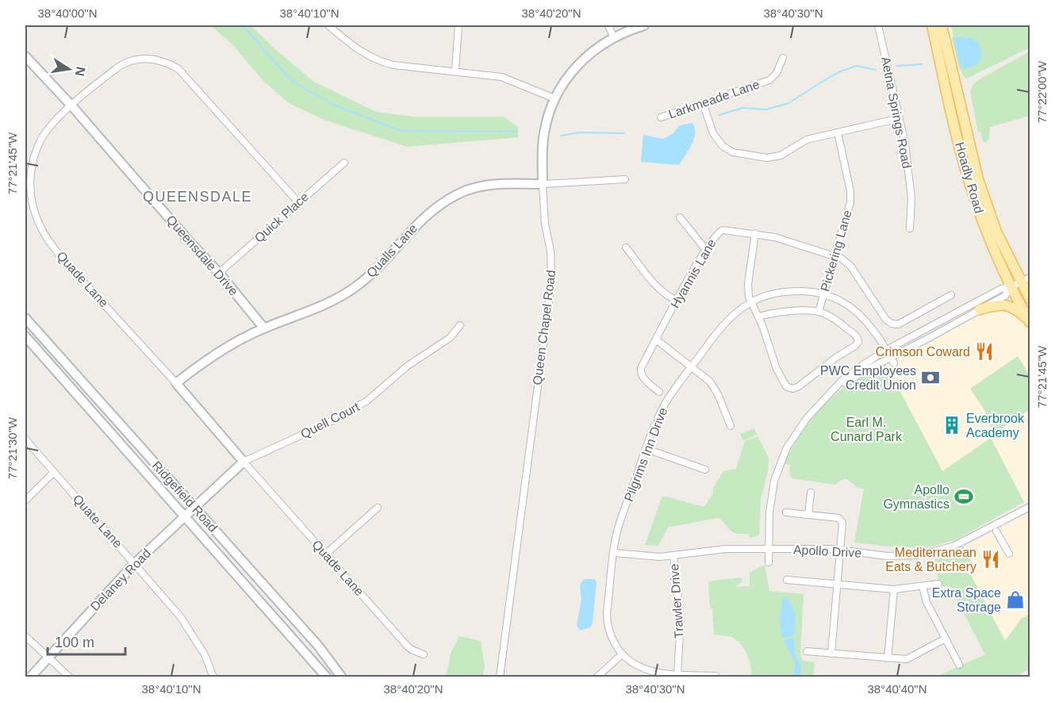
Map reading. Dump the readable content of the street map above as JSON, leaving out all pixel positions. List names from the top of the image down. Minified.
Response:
{"streets":{"main road":["Hoadly Road"],"street":["Larkmeade Lane","Aetna Springs Road","Quick Place","Qualls Lane","Pickering Lane","Queensdale Drive","Hyannis Lane","Quade Lane","Queen Chapel Road","Quell Court","Pilgrims Inn Drive","Ridgefield Road","Quate Lane","Apollo Drive","Delaney Road","Trawler Drive"]},"crossings":[["Quick Place","Queensdale Drive"],["Quick Place","Quade Lane"],["Qualls Lane","Queensdale Drive"],["Qualls Lane","Quade Lane"],["Qualls Lane","Queen Chapel Road"],["Pickering Lane","Hyannis Lane"],["Pickering Lane","Pilgrims Inn Drive"],["Queensdale Drive","Quade Lane"],["Quade Lane","Quell Court"],["Quell Court","Ridgefield Road"],["Quell Court","Delaney Road"],["Pilgrims Inn Drive","Apollo Drive"],["Pilgrims Inn Drive","Trawler Drive"],["Ridgefield Road","Delaney Road"],["Quate Lane","Delaney Road"],["Apollo Drive","Trawler Drive"]],"districts":["QUEENSDALE"],"parks":["Earl M. Cunard Park"],"places":{"restaurant":["Crimson Coward","Mediterranean Eats & Butchery"],"bank":["PWC Employees Credit Union"],"building":["Everbrook Academy"],"sports":["Apollo Gymnastics"],"shop":["Extra Space Storage"]},"scale_bar":"100 m","north":"right","coordinates":["38°40'00\"N","38°40'10\"N","38°40'20\"N","38°40'30\"N","77°22'00\"W","77°21'45\"W","77°21'30\"W","38°40'40\"N"]}
